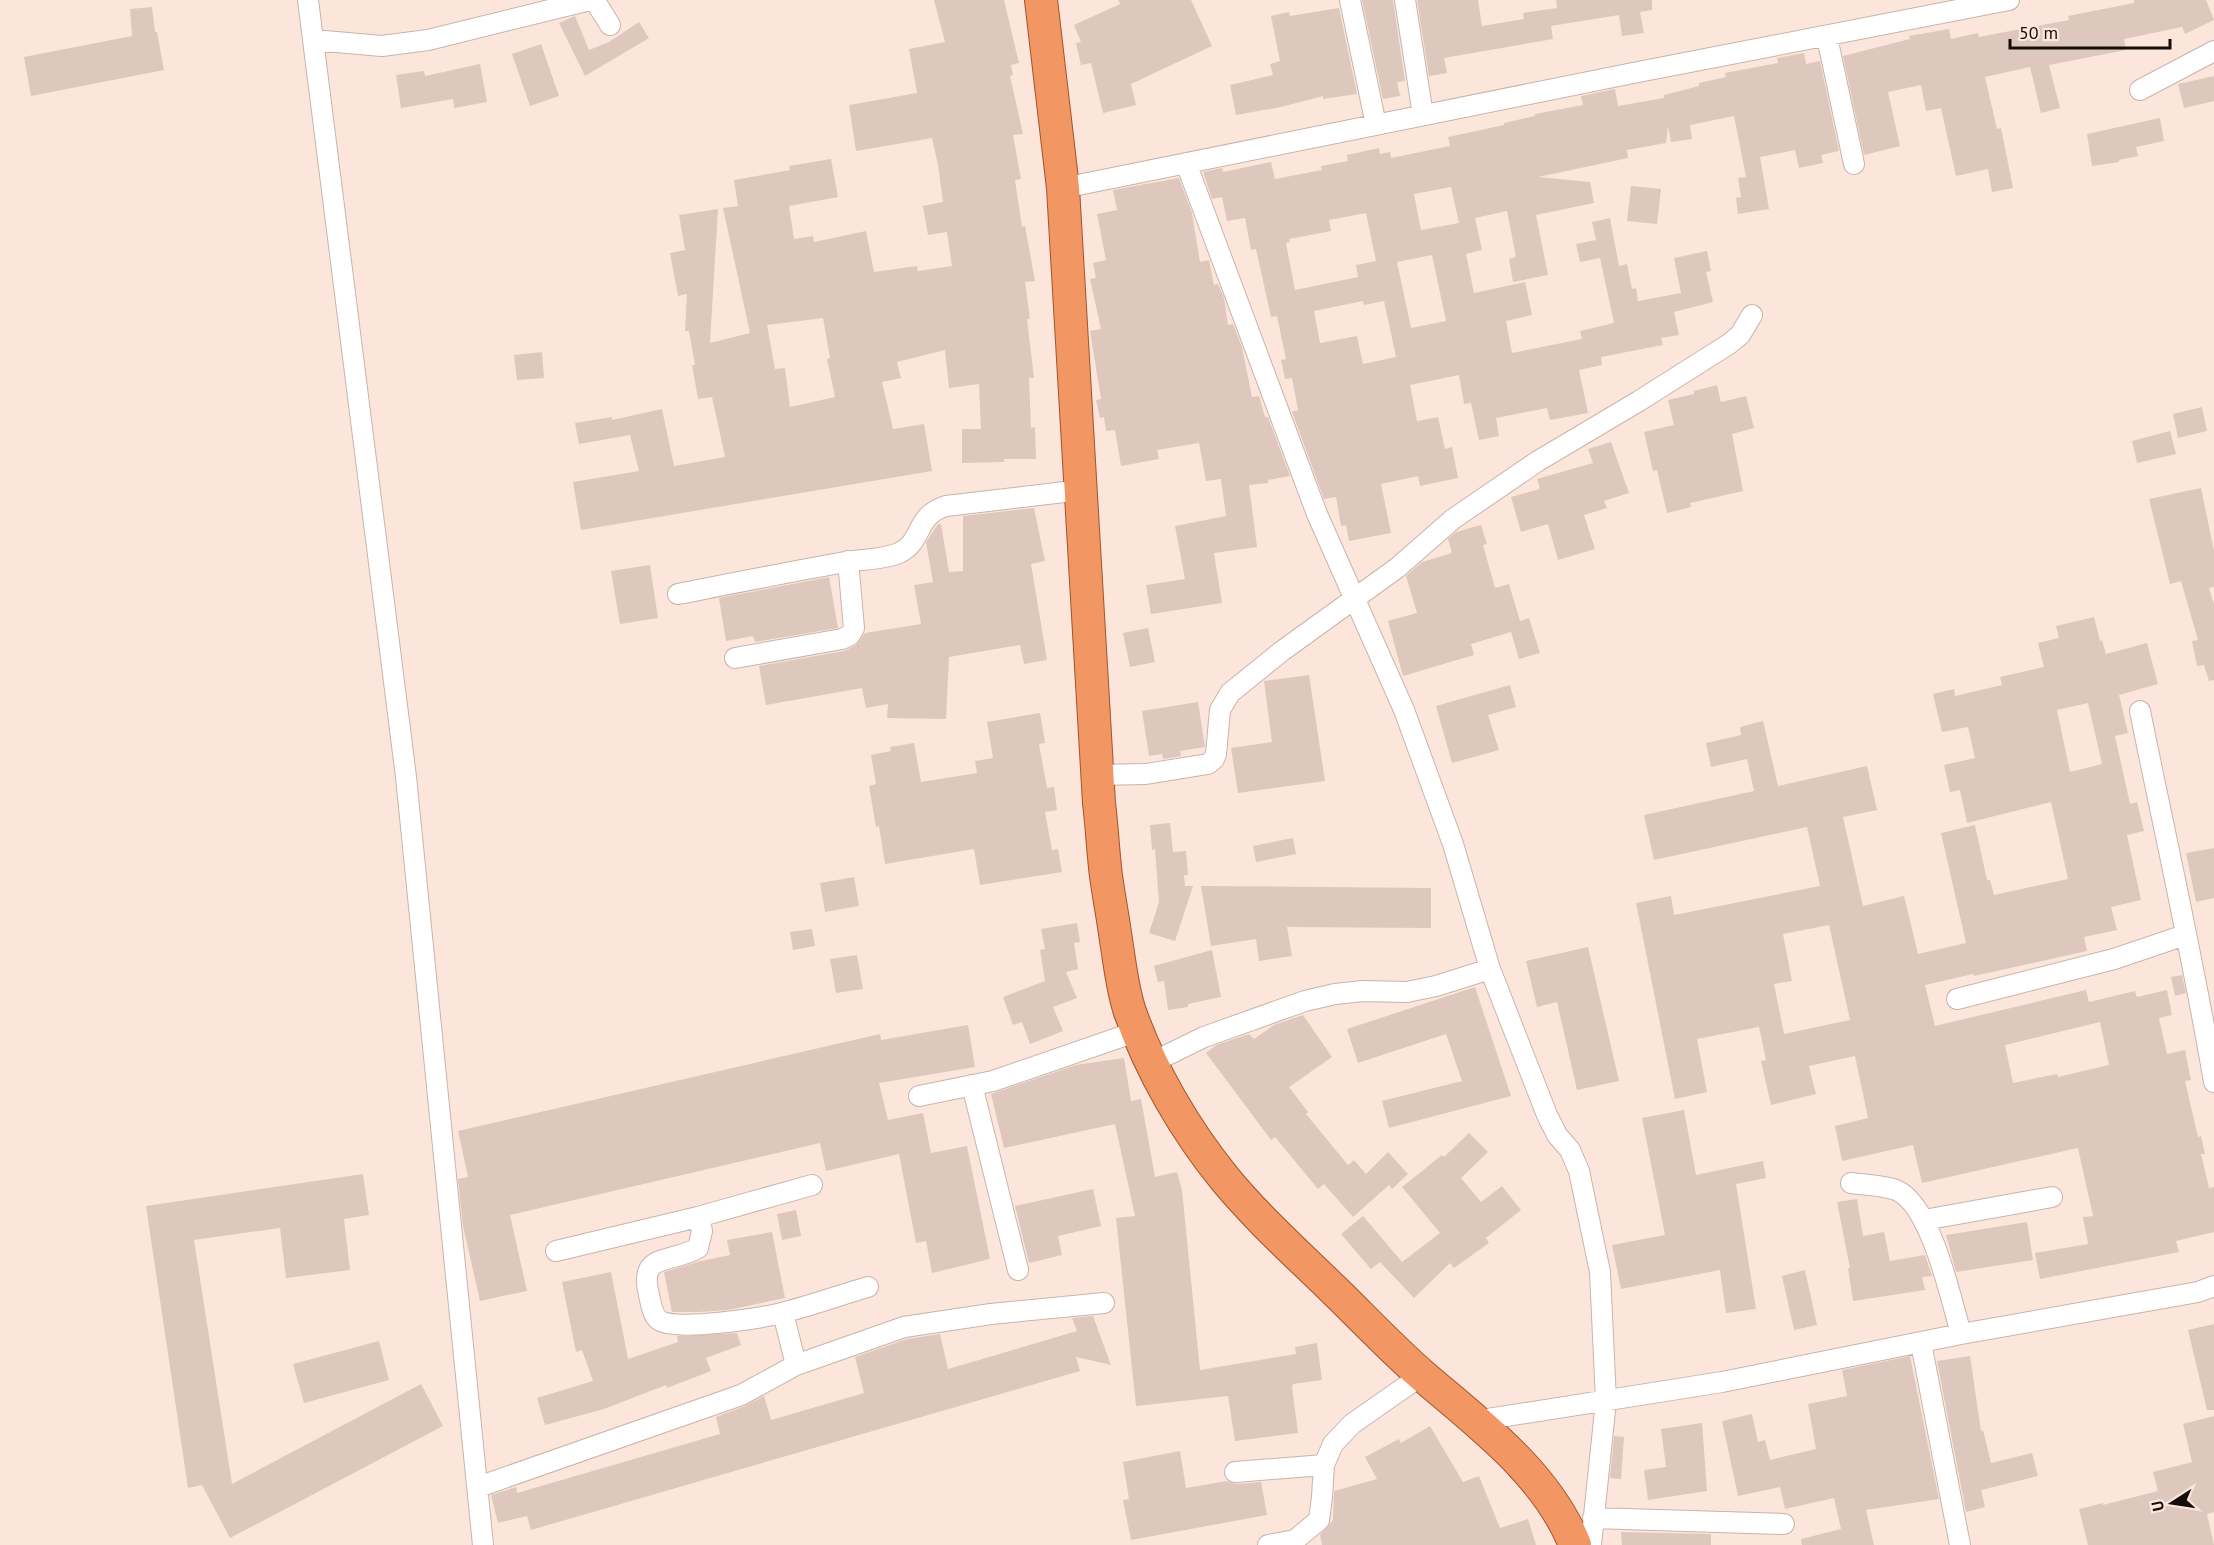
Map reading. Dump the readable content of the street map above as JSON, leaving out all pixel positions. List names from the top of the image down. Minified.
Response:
{"scale_bar":"50 m","north":"left"}
